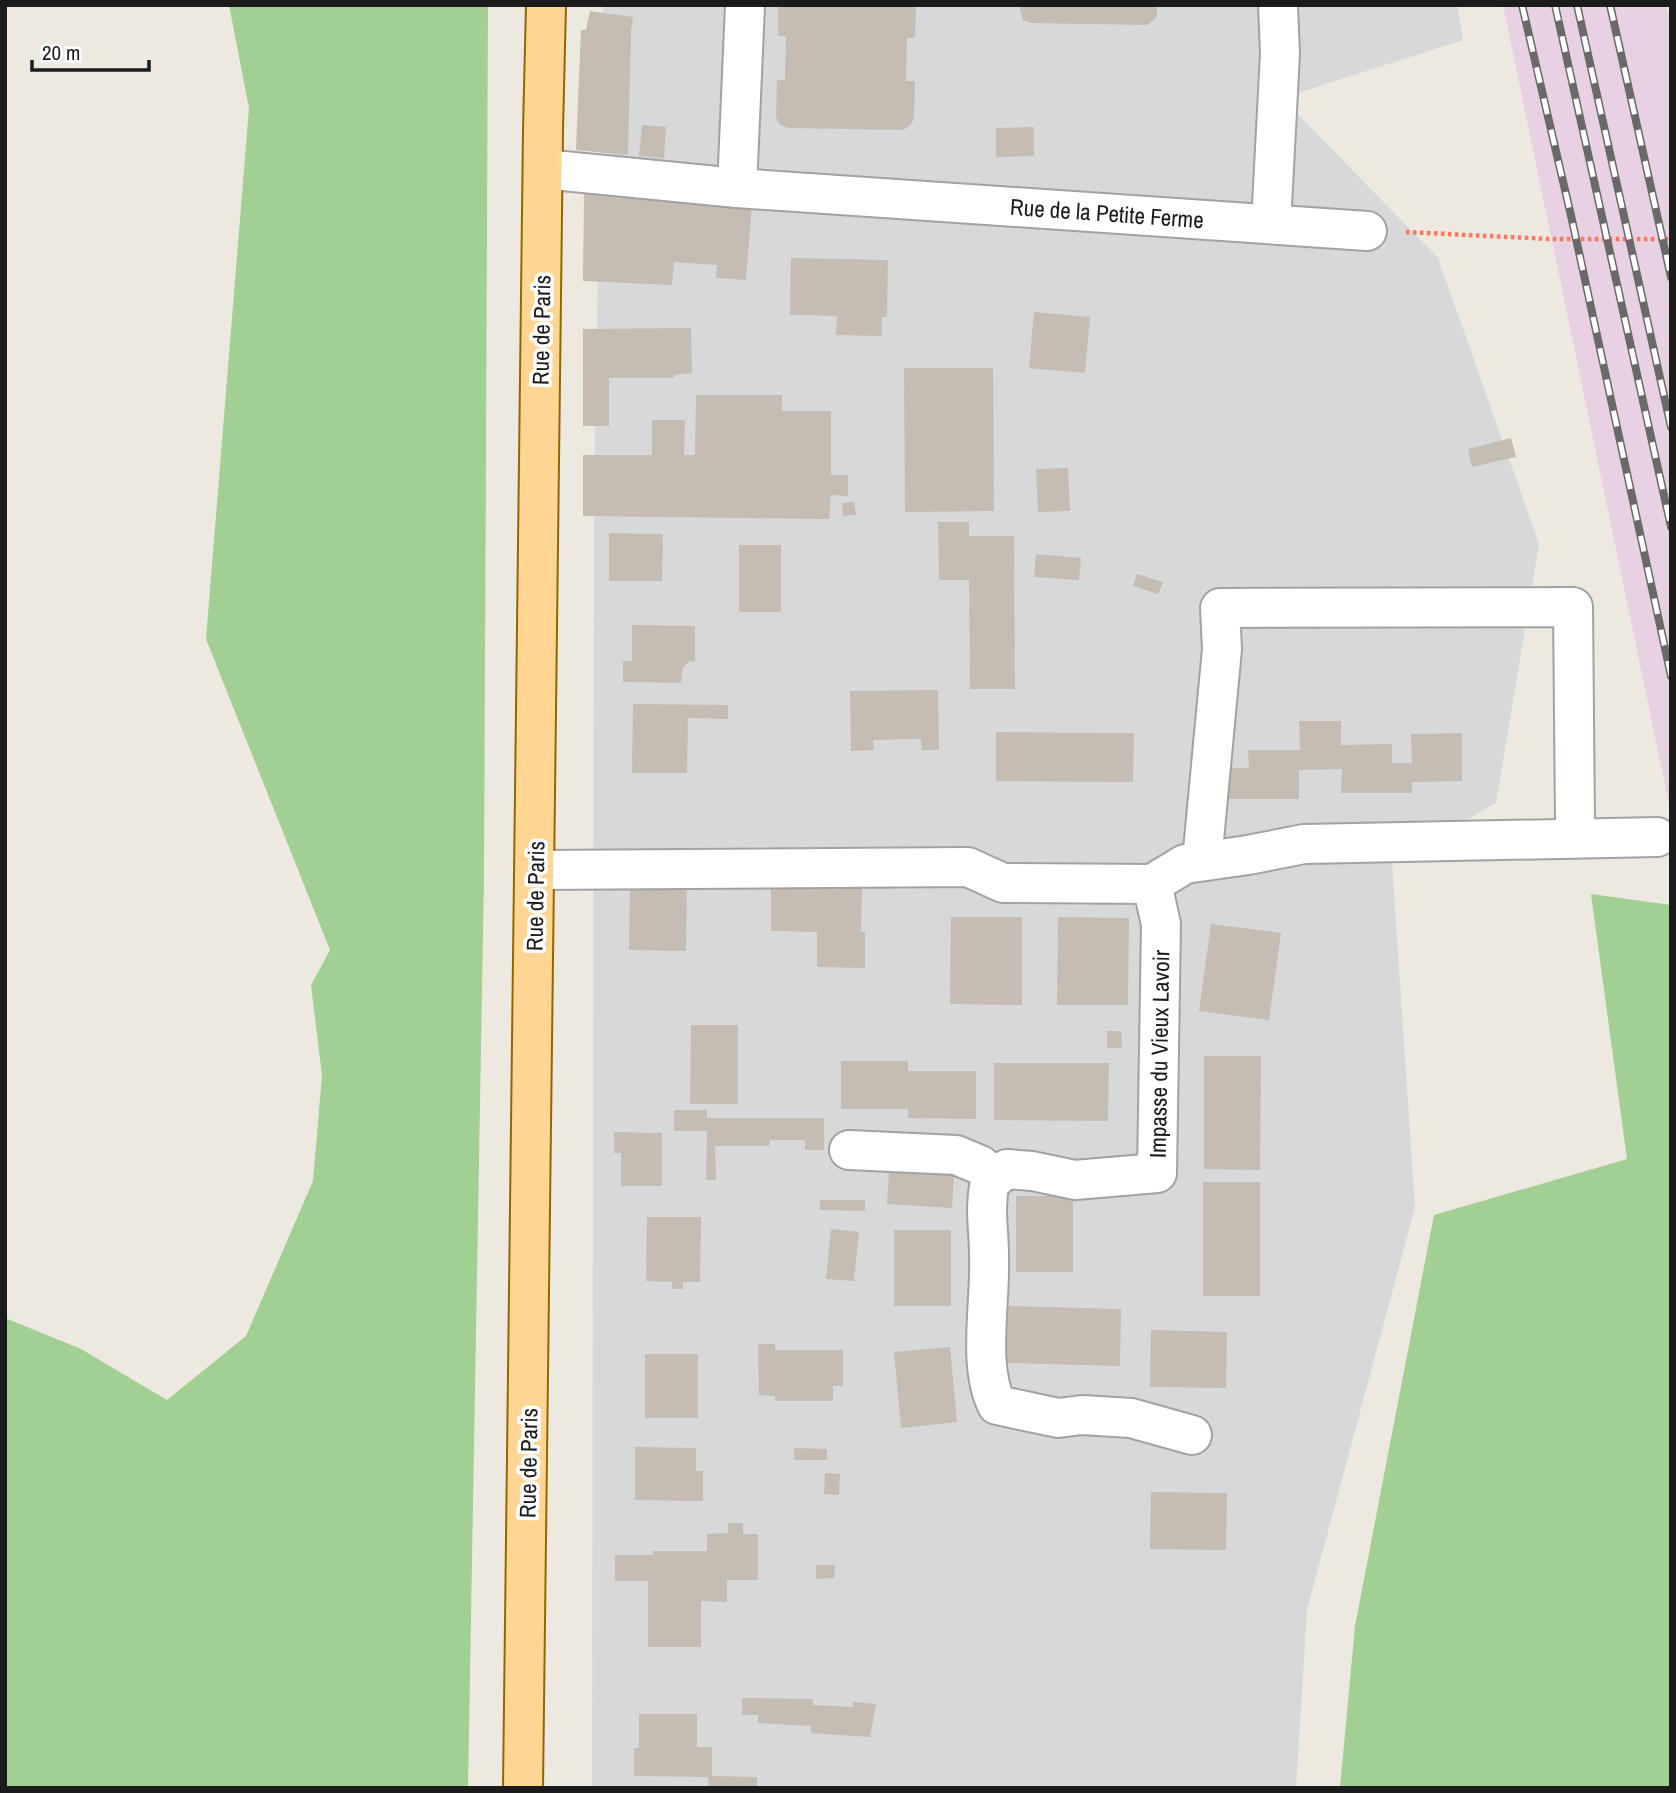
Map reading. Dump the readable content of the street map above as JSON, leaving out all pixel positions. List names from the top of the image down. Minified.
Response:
{"streets":{"main road":["Rue de Paris"],"street":["Rue de la Petite Ferme","Impasse du Vieux Lavoir"]},"crossings":[["Rue de la Petite Ferme","Rue de Paris"]],"scale_bar":"20 m"}
